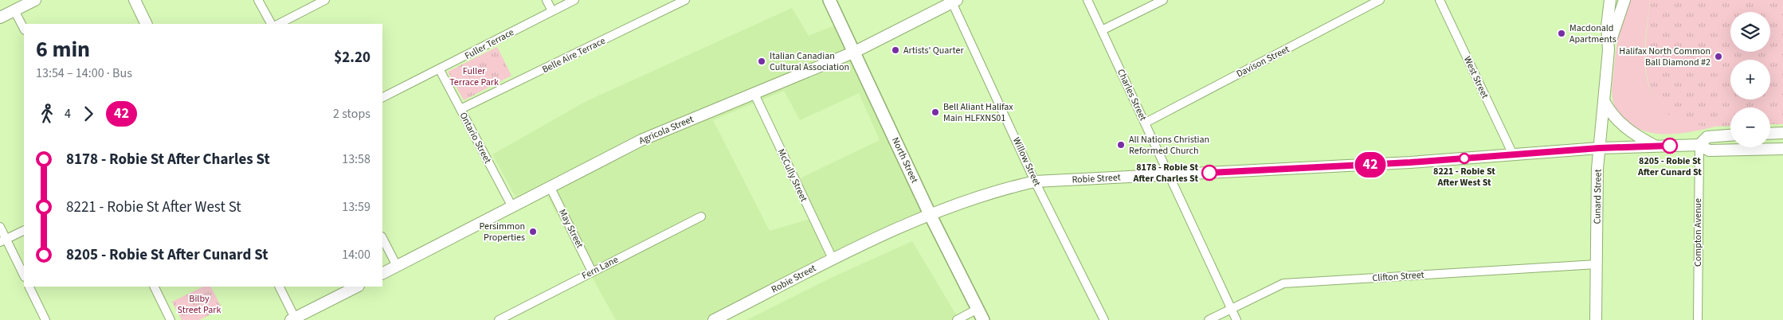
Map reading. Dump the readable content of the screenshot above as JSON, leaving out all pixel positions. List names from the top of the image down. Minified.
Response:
{"streets":{"main road":["Agricola Street","North Street","Robie Street","Cunard Street"],"street":["Fuller Terrace","Belle Aire Terrace","Davison Street","West Street","Charles Street","Ontario Street","Willow Street","McCully Street","May Street","Compton Avenue","Fern Lane","Clifton Street"]},"crossings":[["Fuller Terrace","Ontario Street"],["Belle Aire Terrace","Ontario Street"],["Davison Street","Charles Street"],["West Street","Robie Street"],["Charles Street","Robie Street"],["Charles Street","Clifton Street"],["Agricola Street","Ontario Street"],["Agricola Street","North Street"],["Agricola Street","Willow Street"],["Agricola Street","McCully Street"],["Agricola Street","May Street"],["North Street","Robie Street"],["Willow Street","Robie Street"],["McCully Street","Robie Street"],["Robie Street","Cunard Street"],["Robie Street","Compton Avenue"],["Cunard Street","Clifton Street"],["May Street","Fern Lane"]],"parks":["Fuller Terrace Park","Bilby Street Park"],"places":["Macdonald Apartments","Artists' Quarter","Halifax North Common Ball Diamond #2","Italian Canadian Cultural Association","Bell Aliant Halifax Main HLFXNS01","All Nations Christian Reformed Church","8205 - Robie St After Cunard St","8221 - Robie St After West St","8178 - Robie St After Charles St","Persimmon Properties"],"lines":["bus line 42"],"page":{"on_map":"42","map_buttons":["+","−"],"heading":["6 min","13:54 – 14:00 · Bus","$2.20"],"legs":["4","42","2 stops"],"list":[{"name":"8178 - Robie St After Charles St","value":"13:58"},{"name":"8221 - Robie St After West St","value":"13:59"},{"name":"8205 - Robie St After Cunard St","value":"14:00"}]}}
